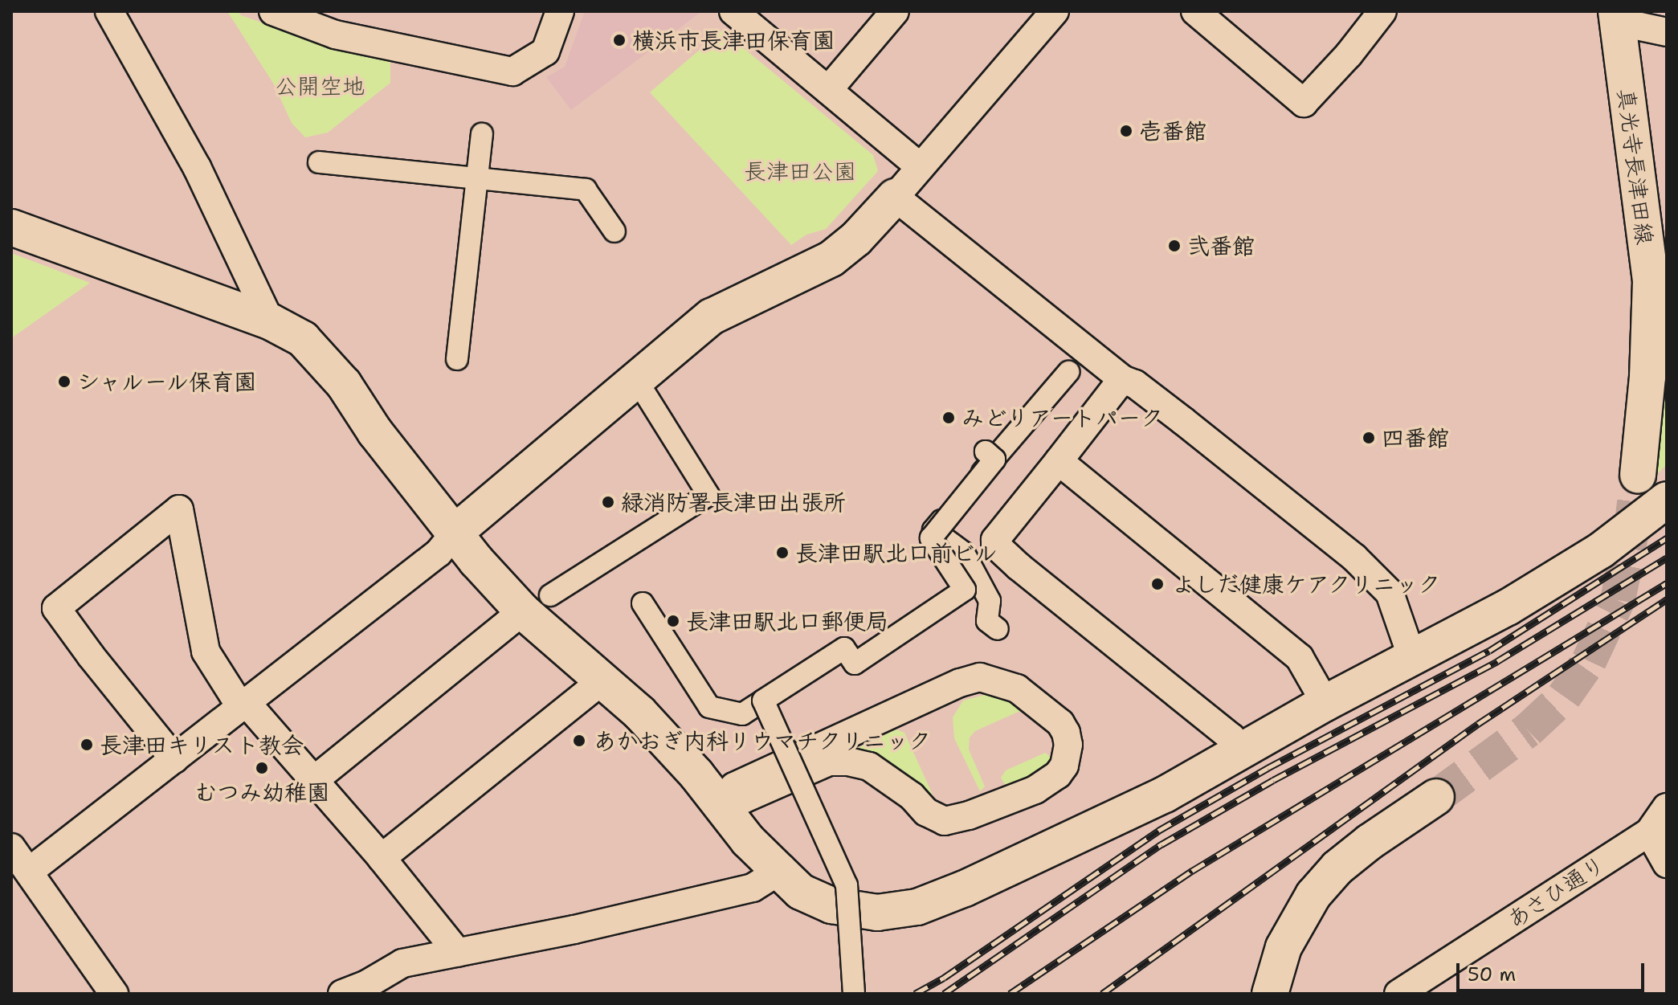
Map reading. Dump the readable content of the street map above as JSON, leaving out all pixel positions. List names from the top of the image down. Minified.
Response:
{"streets":{"street":["真光寺長津田線","あさひ通り"]},"parks":["公開空地","長津田公園"],"places":["横浜市長津田保育園","壱番館","弐番館","シャルール保育園","みどりアートパーク","四番館","緑消防署長津田出張所","長津田駅北口前ビル","よしだ健康ケアクリニック","長津田駅北口郵便局","あかおぎ内科リウマチクリニック","長津田キリスト教会","むつみ幼稚園"],"scale_bar":"50 m"}
